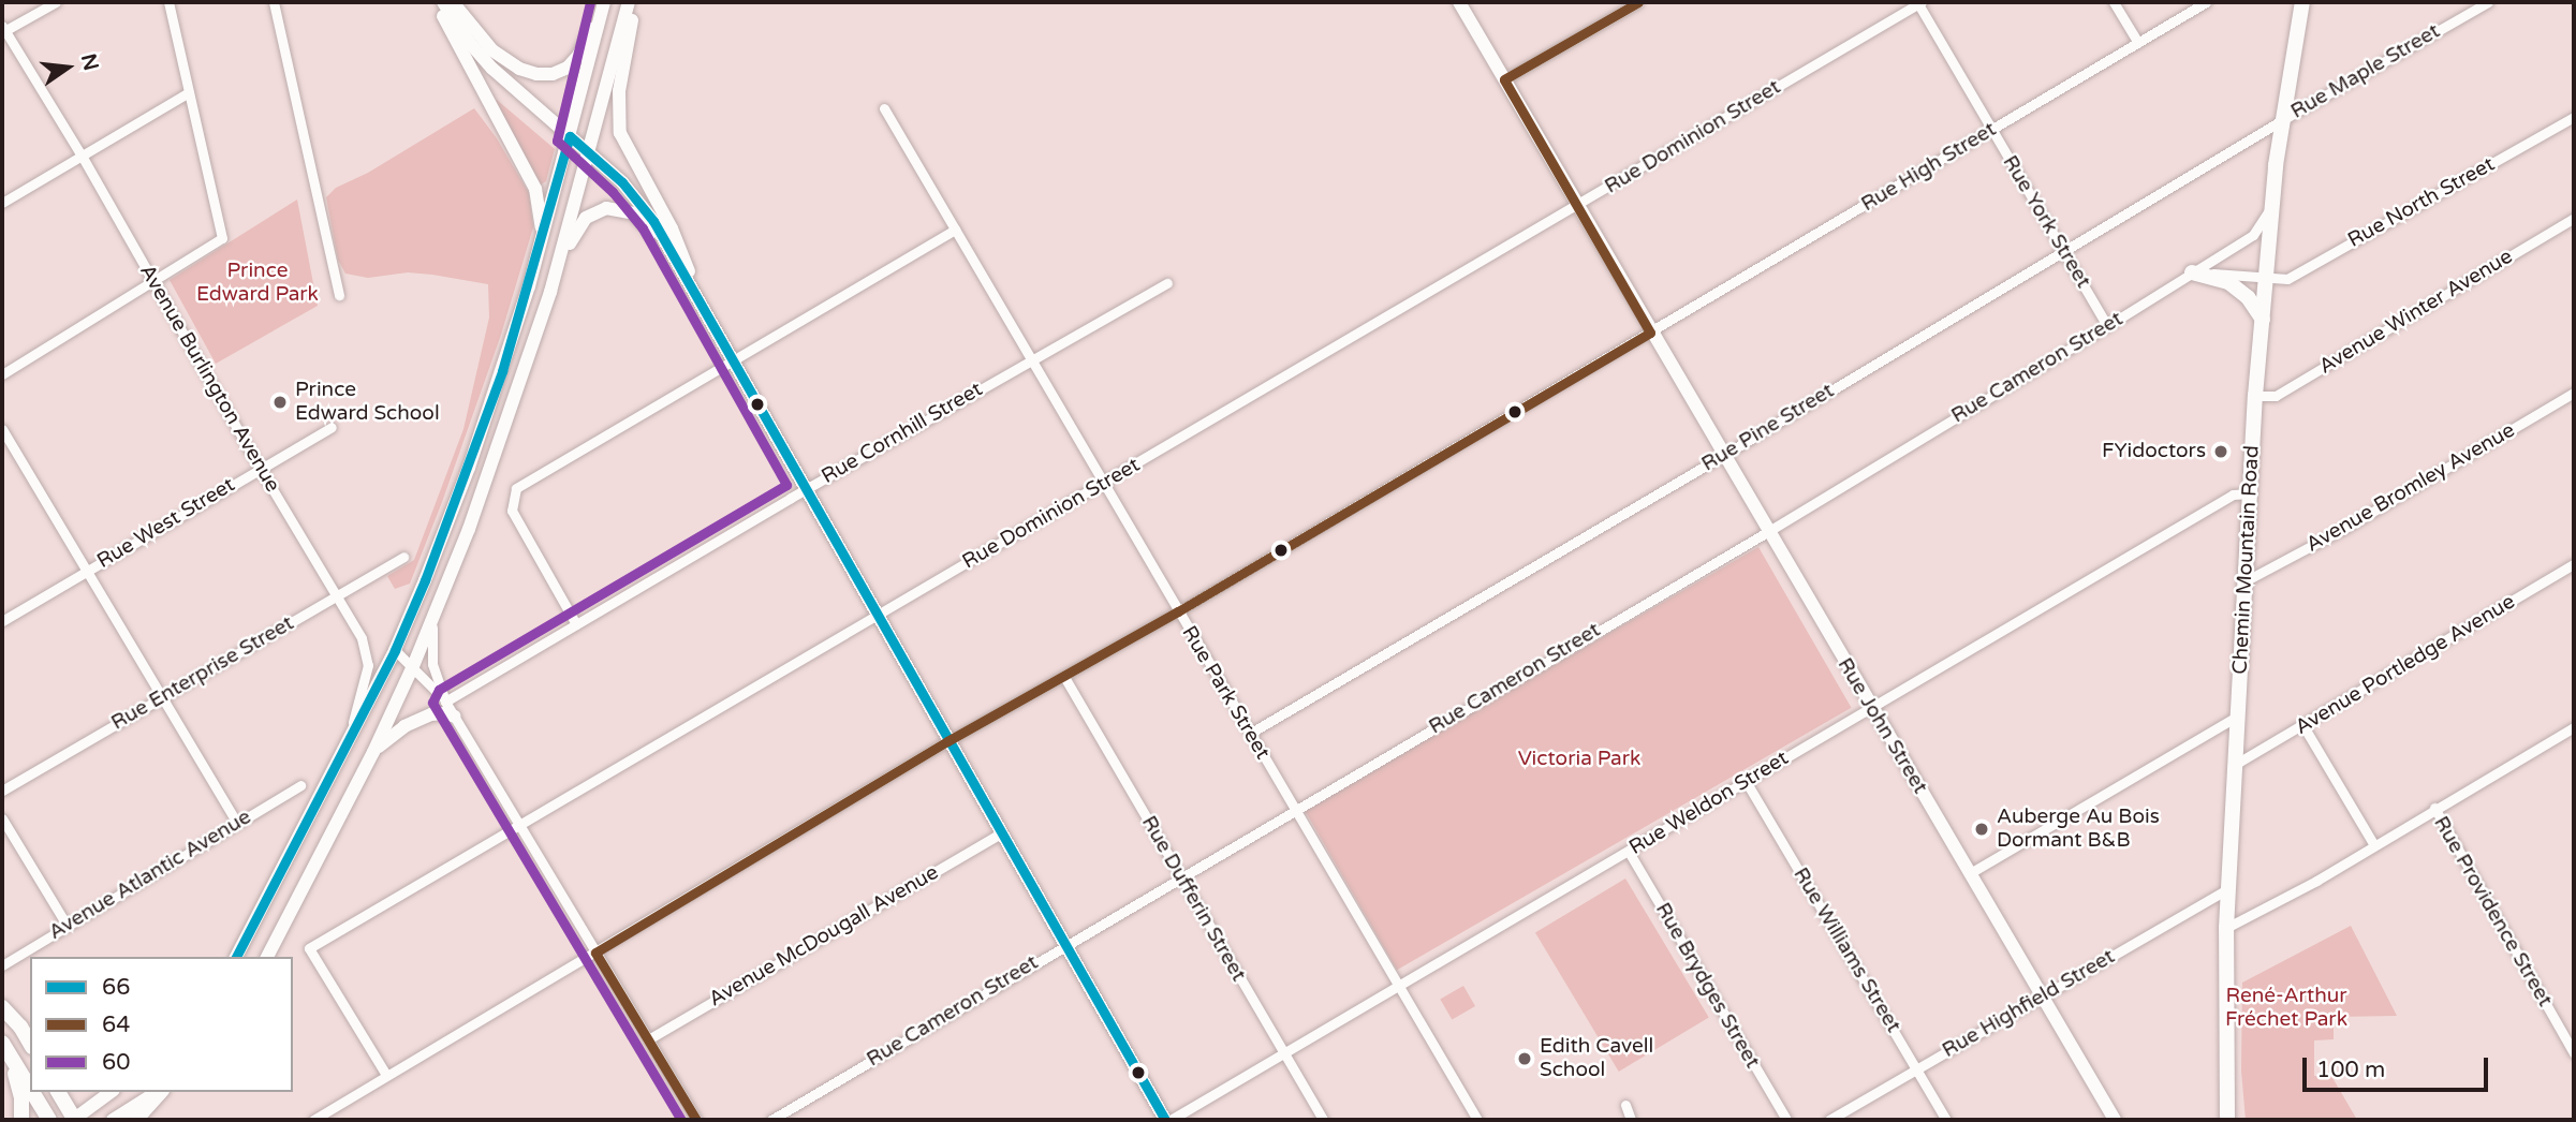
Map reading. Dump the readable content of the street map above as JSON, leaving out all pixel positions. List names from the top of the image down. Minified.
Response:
{"streets":{"main road":["Chemin Mountain Road","Rue John Street"],"street":["Rue Maple Street","Rue Dominion Street","Rue High Street","Rue North Street","Rue York Street","Avenue Winter Avenue","Rue Cameron Street","Avenue Burlington Avenue","Rue Pine Street","Rue Cornhill Street","Avenue Bromley Avenue","Rue West Street","Avenue Portledge Avenue","Rue Enterprise Street","Rue Park Street","Rue Weldon Street","Avenue Atlantic Avenue","Rue Dufferin Street","Rue Providence Street","Avenue McDougall Avenue","Rue Williams Street","Rue Brydges Street","Rue Highfield Street"]},"crossings":[["Rue Maple Street","Rue Pine Street"],["Rue Maple Street","Chemin Mountain Road"],["Rue Dominion Street","Rue High Street"],["Rue Dominion Street","Rue York Street"],["Rue Dominion Street","Rue Park Street"],["Rue Dominion Street","Rue John Street"],["Rue High Street","Rue York Street"],["Rue High Street","Rue Park Street"],["Rue High Street","Rue John Street"],["Rue High Street","Rue Dufferin Street"],["Rue North Street","Chemin Mountain Road"],["Rue York Street","Rue Cameron Street"],["Rue York Street","Rue Pine Street"],["Avenue Winter Avenue","Chemin Mountain Road"],["Rue Cameron Street","Chemin Mountain Road"],["Rue Cameron Street","Rue Park Street"],["Rue Cameron Street","Rue John Street"],["Rue Cameron Street","Rue Dufferin Street"],["Avenue Burlington Avenue","Rue West Street"],["Avenue Burlington Avenue","Rue Enterprise Street"],["Rue Pine Street","Chemin Mountain Road"],["Rue Pine Street","Rue Park Street"],["Rue Pine Street","Rue John Street"],["Rue Cornhill Street","Rue Park Street"],["Avenue Bromley Avenue","Chemin Mountain Road"],["Chemin Mountain Road","Avenue Portledge Avenue"],["Chemin Mountain Road","Rue Weldon Street"],["Chemin Mountain Road","Rue Highfield Street"],["Rue Park Street","Rue Weldon Street"],["Rue John Street","Rue Weldon Street"],["Rue John Street","Rue Highfield Street"],["Rue Weldon Street","Rue Dufferin Street"],["Rue Weldon Street","Rue Williams Street"],["Rue Weldon Street","Rue Brydges Street"],["Rue Williams Street","Rue Highfield Street"]],"parks":["Prince Edward Park","Victoria Park","René-Arthur Fréchet Park"],"places":["Prince Edward School","FYidoctors","Auberge Au Bois Dormant B&B","Edith Cavell School"],"lines":["transit line 64","transit line 60","transit line 66"],"legend":["66","64","60"],"scale_bar":"100 m","north":"right"}
